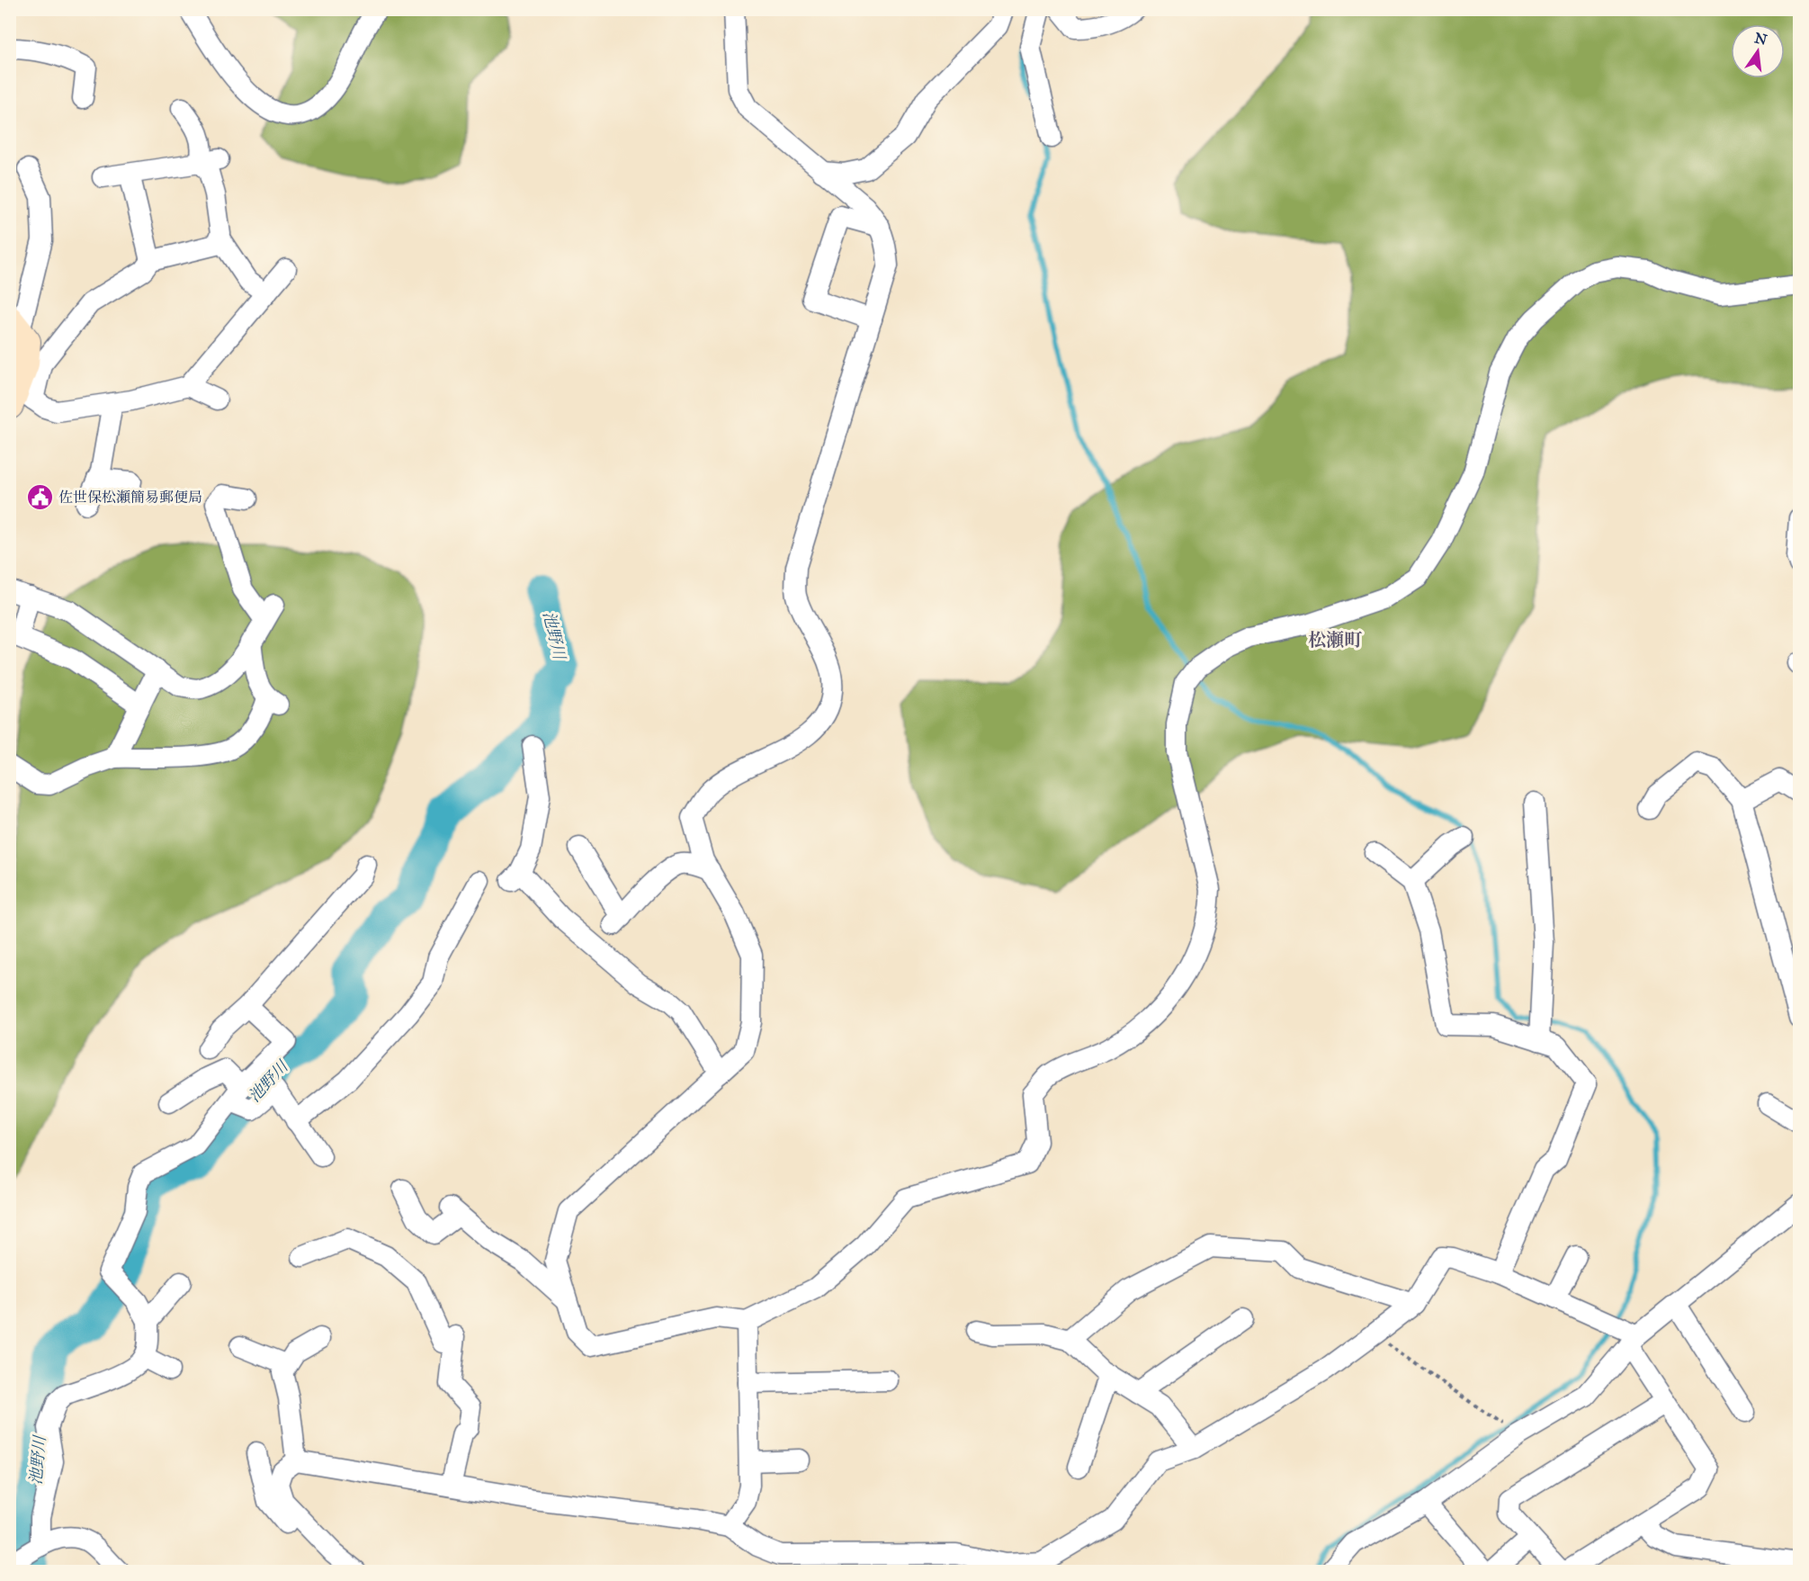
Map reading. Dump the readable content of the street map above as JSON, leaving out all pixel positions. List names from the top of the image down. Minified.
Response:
{"districts":["松瀬町"],"water":["池野川"],"places":{"public building":["佐世保松瀬簡易郵便局"]},"north":"top"}
